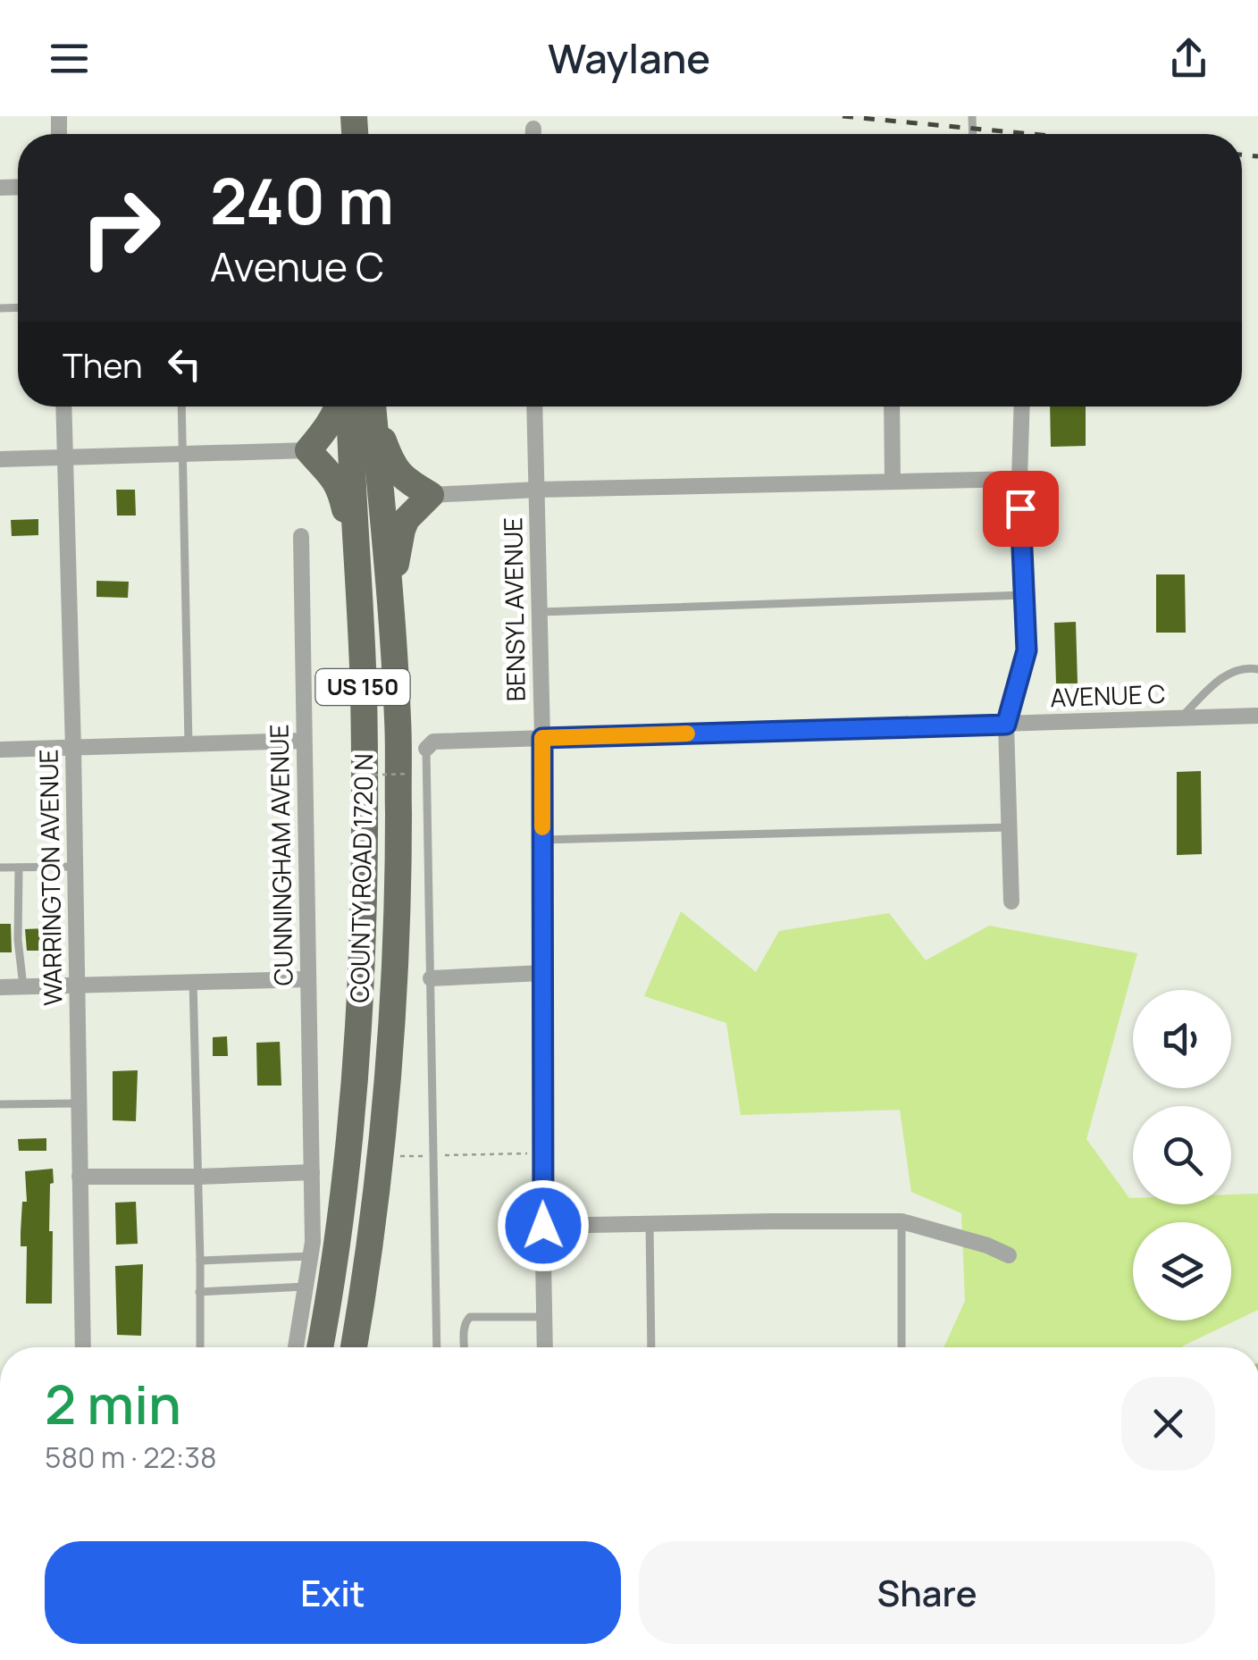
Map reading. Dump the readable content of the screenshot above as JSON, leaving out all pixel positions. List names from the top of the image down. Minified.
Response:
{"streets":{"main road":["US 150","COUNTY ROAD 1720 N"],"street":["BENSYL AVENUE","AVENUE C","CUNNINGHAM AVENUE","WARRINGTON AVENUE"]},"crossings":[["BENSYL AVENUE","AVENUE C"],["US 150","COUNTY ROAD 1720 N"]],"page":{"header":"Waylane","turn":["240 m","Avenue C"],"then":"Then","heading":["2 min","580 m · 22:38"],"buttons":["Exit","Share"]}}
